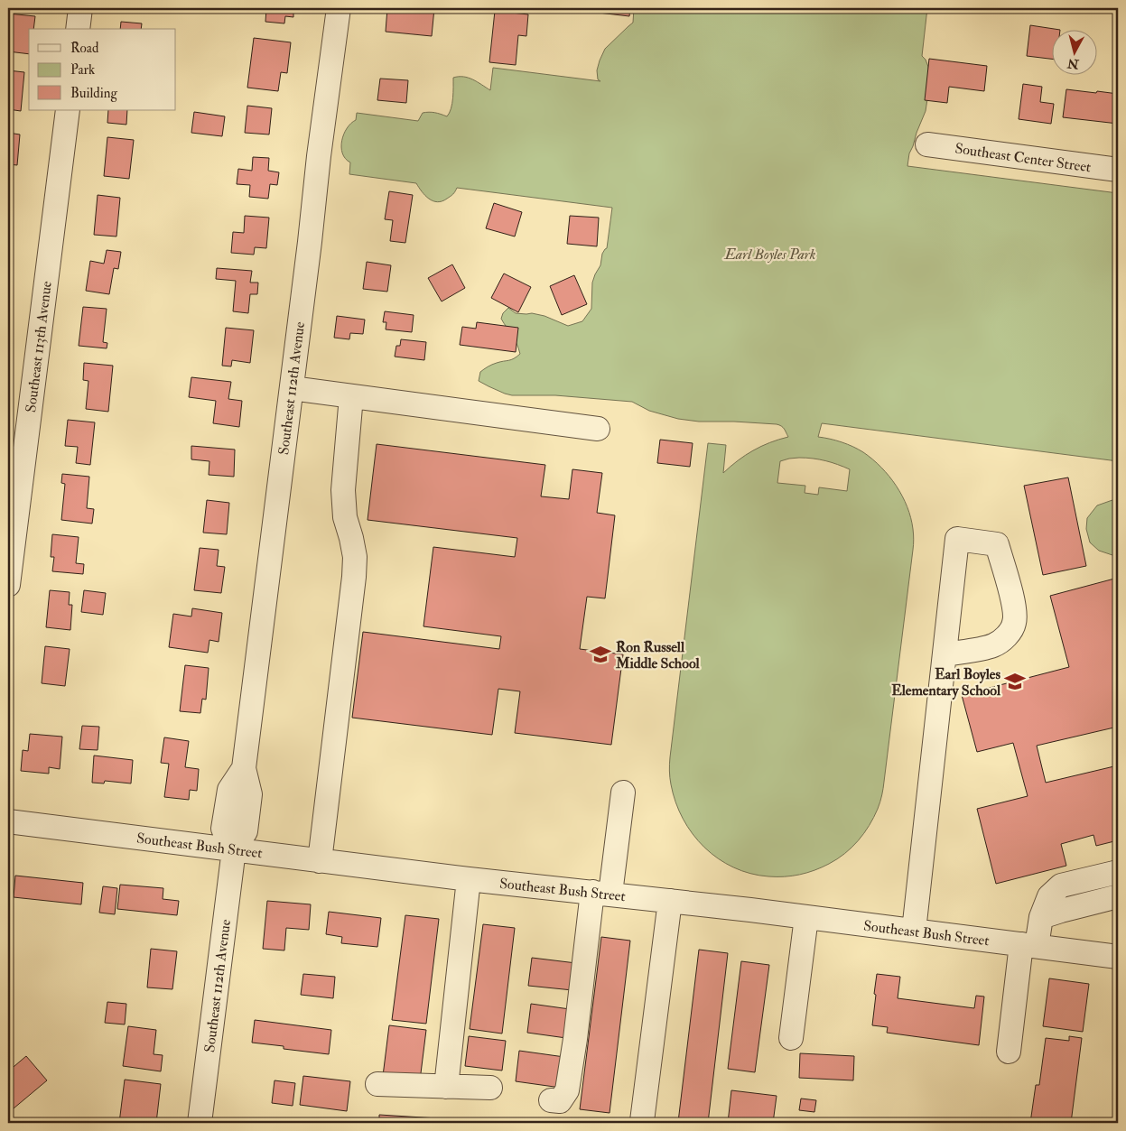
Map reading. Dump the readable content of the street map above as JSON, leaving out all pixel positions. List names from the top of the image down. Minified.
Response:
{"streets":{"street":["Southeast Center Street","Southeast 113th Avenue","Southeast 112th Avenue","Southeast Bush Street"]},"crossings":[["Southeast 112th Avenue","Southeast Bush Street"]],"parks":["Earl Boyles Park"],"places":{"school or university":["Ron Russell Middle School","Earl Boyles Elementary School"]},"legend":["Road","Park","Building"],"north":"bottom"}
